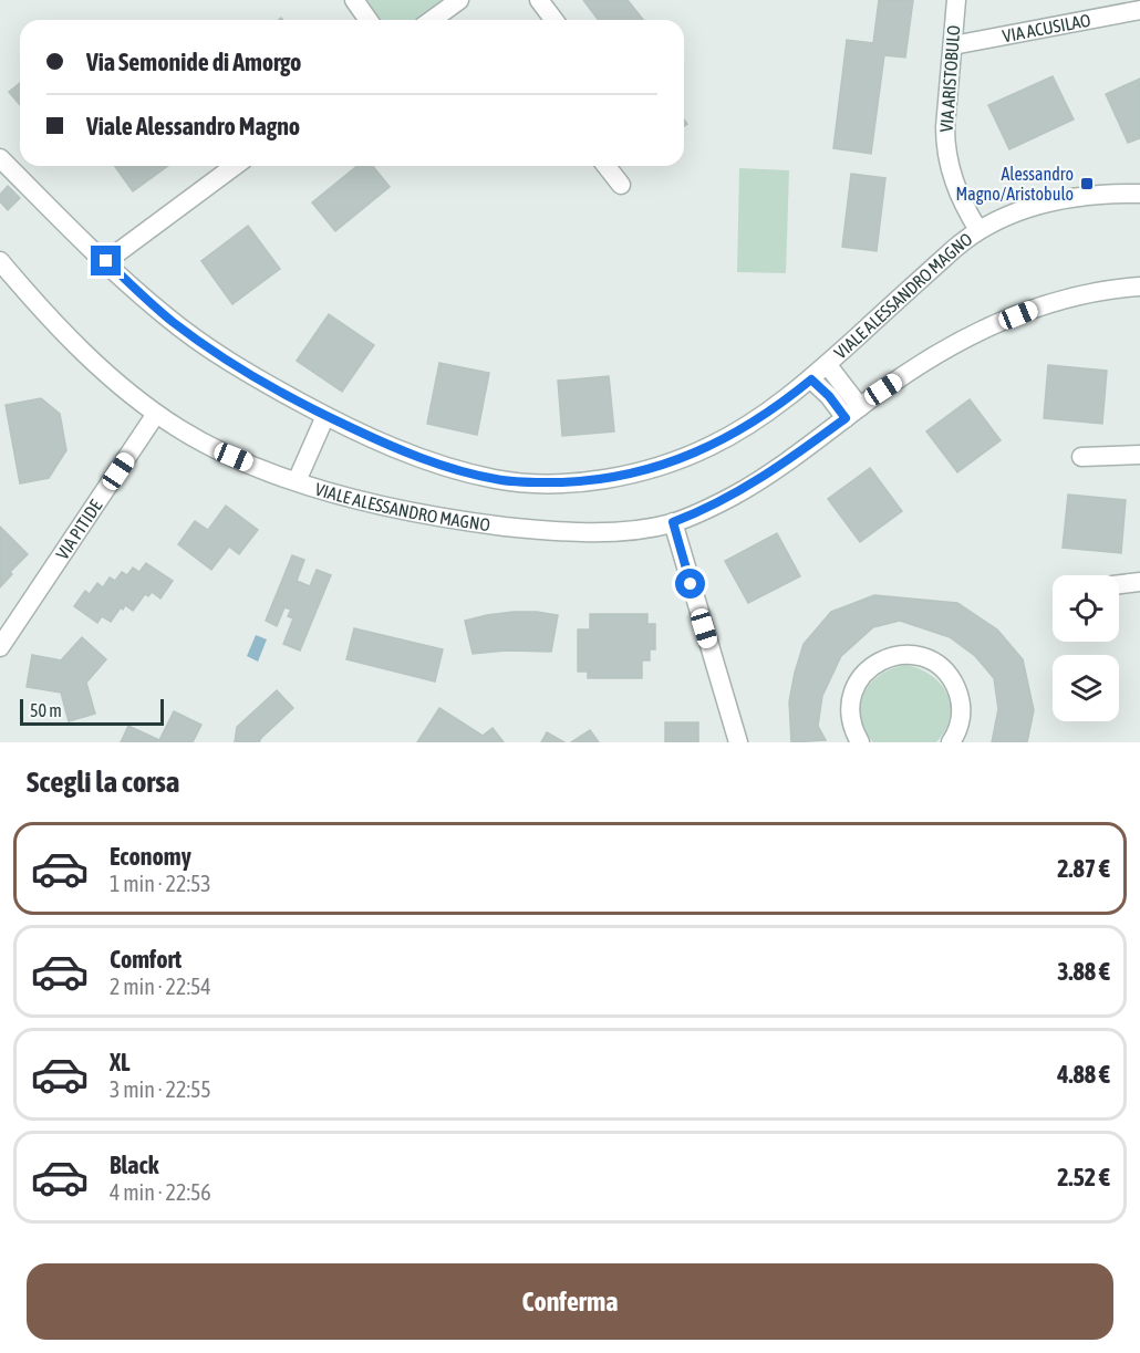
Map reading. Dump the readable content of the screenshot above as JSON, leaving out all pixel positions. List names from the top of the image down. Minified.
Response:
{"streets":{"street":["VIA ACUSILAO","VIA ARISTOBULO","VIALE ALESSANDRO MAGNO","VIA PITIDE"]},"crossings":[["VIA ACUSILAO","VIA ARISTOBULO"],["VIA ARISTOBULO","VIALE ALESSANDRO MAGNO"],["VIALE ALESSANDRO MAGNO","VIA PITIDE"]],"places":{"transit":["Alessandro Magno/Aristobulo"]},"scale_bar":"50 m","page":{"banner":["Via Semonide di Amorgo","Viale Alessandro Magno"],"scale":"50 m","heading":"Scegli la corsa","list":[{"name":"Economy","note":"1 min · 22:53","value":"2.87 €"},{"name":"Comfort","note":"2 min · 22:54","value":"3.88 €"},{"name":"XL","note":"3 min · 22:55","value":"4.88 €"},{"name":"Black","note":"4 min · 22:56","value":"2.52 €"}],"buttons":"Conferma"}}
